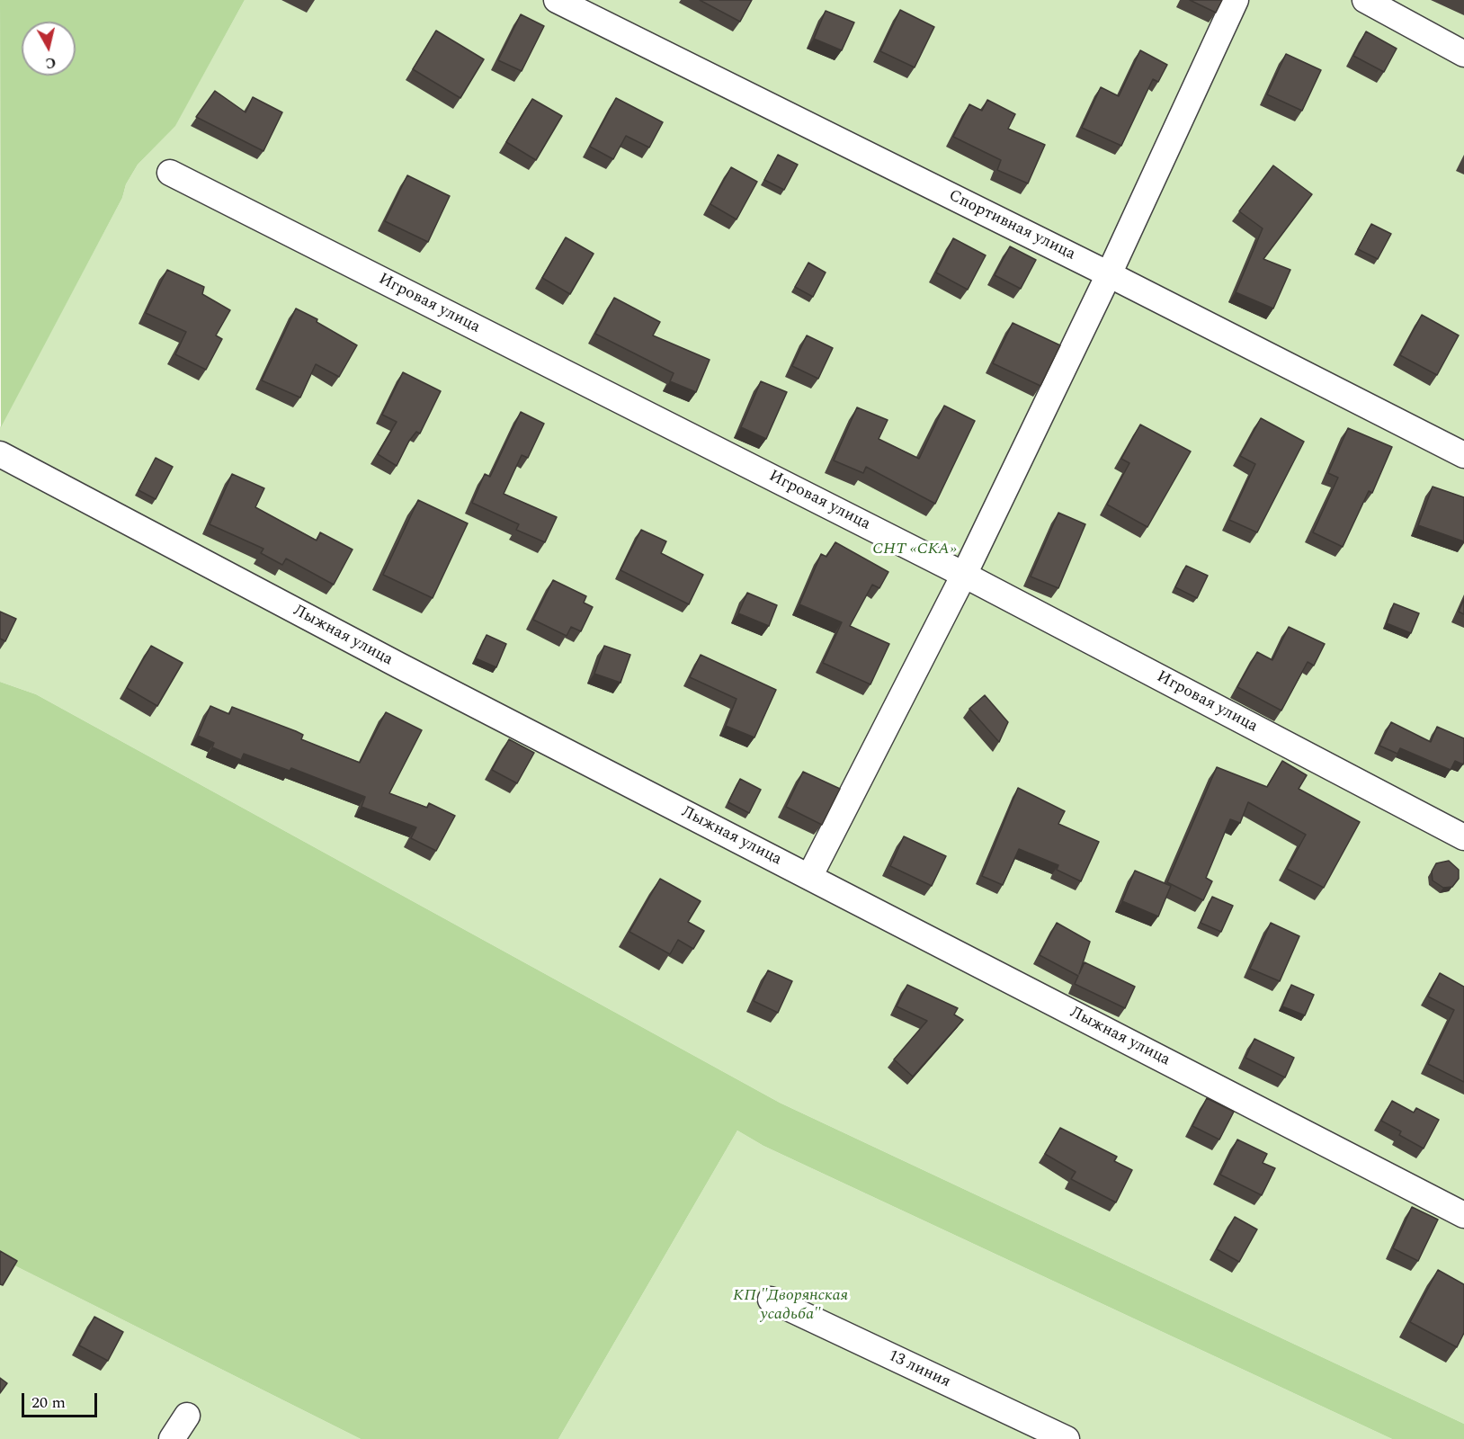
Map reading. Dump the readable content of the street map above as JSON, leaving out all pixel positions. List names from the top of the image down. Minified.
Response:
{"streets":{"street":["Спортивная улица","Игровая улица","Лыжная улица","13 линия"]},"parks":["СНТ «СКА»","КП \"Дворянская усадьба\""],"scale_bar":"20 m","north":"bottom"}
